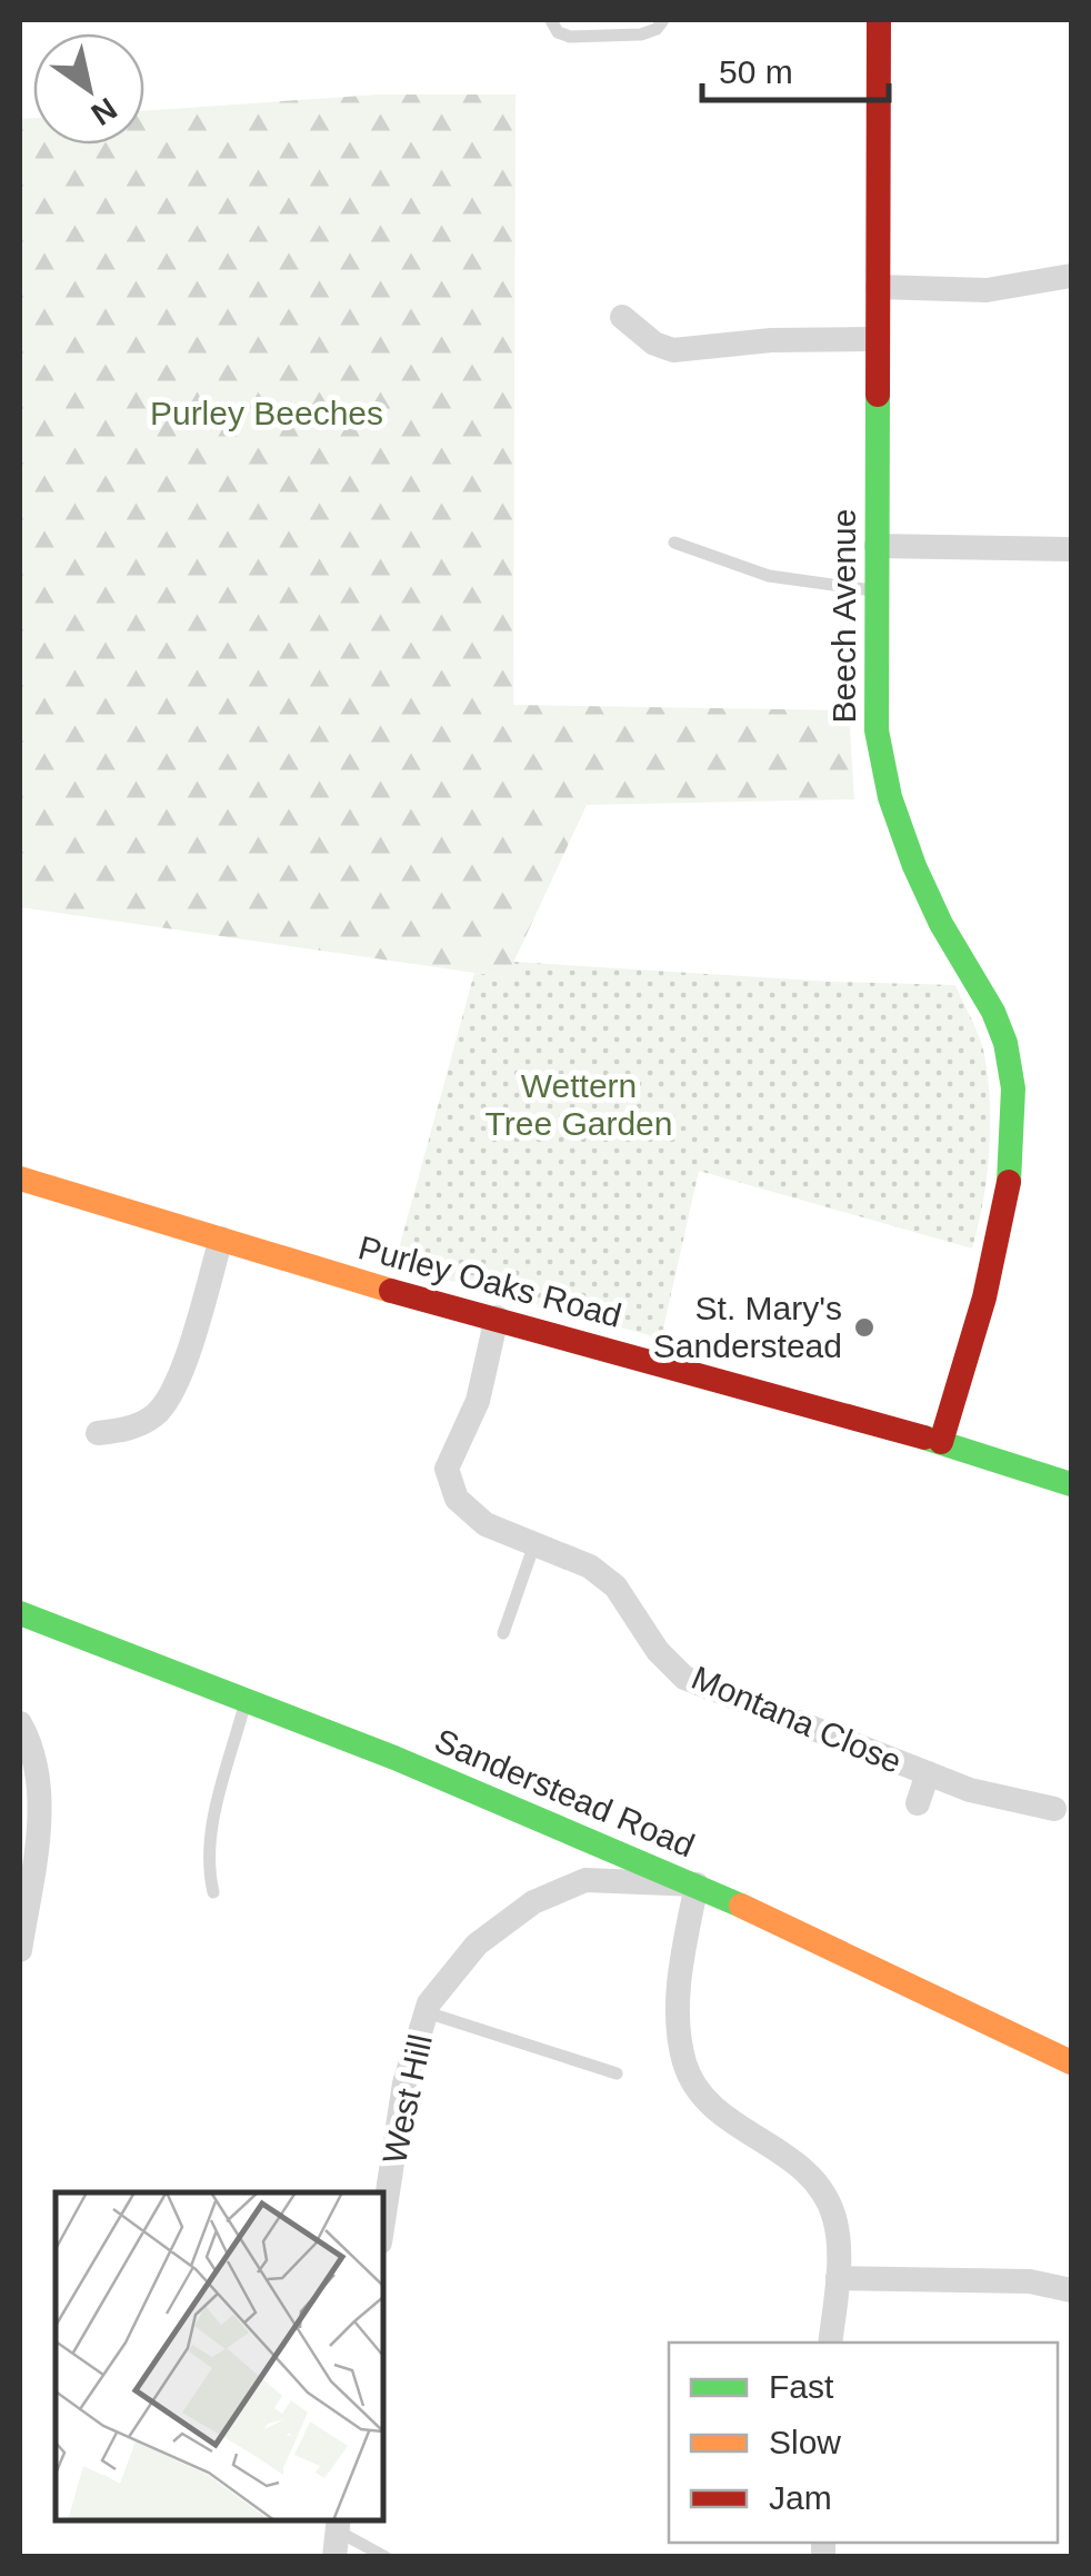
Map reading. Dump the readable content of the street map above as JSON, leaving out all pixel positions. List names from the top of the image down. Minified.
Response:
{"streets":{"street":["Beech Avenue","Purley Oaks Road","Montana Close","Sanderstead Road","West Hill"]},"crossings":[["Beech Avenue","Purley Oaks Road"],["Purley Oaks Road","Montana Close"],["Sanderstead Road","West Hill"]],"parks":["Purley Beeches","Wettern Tree Garden"],"places":["St. Mary's Sanderstead"],"legend":["Fast","Slow","Jam"],"scale_bar":"50 m","north":"bottom right"}
